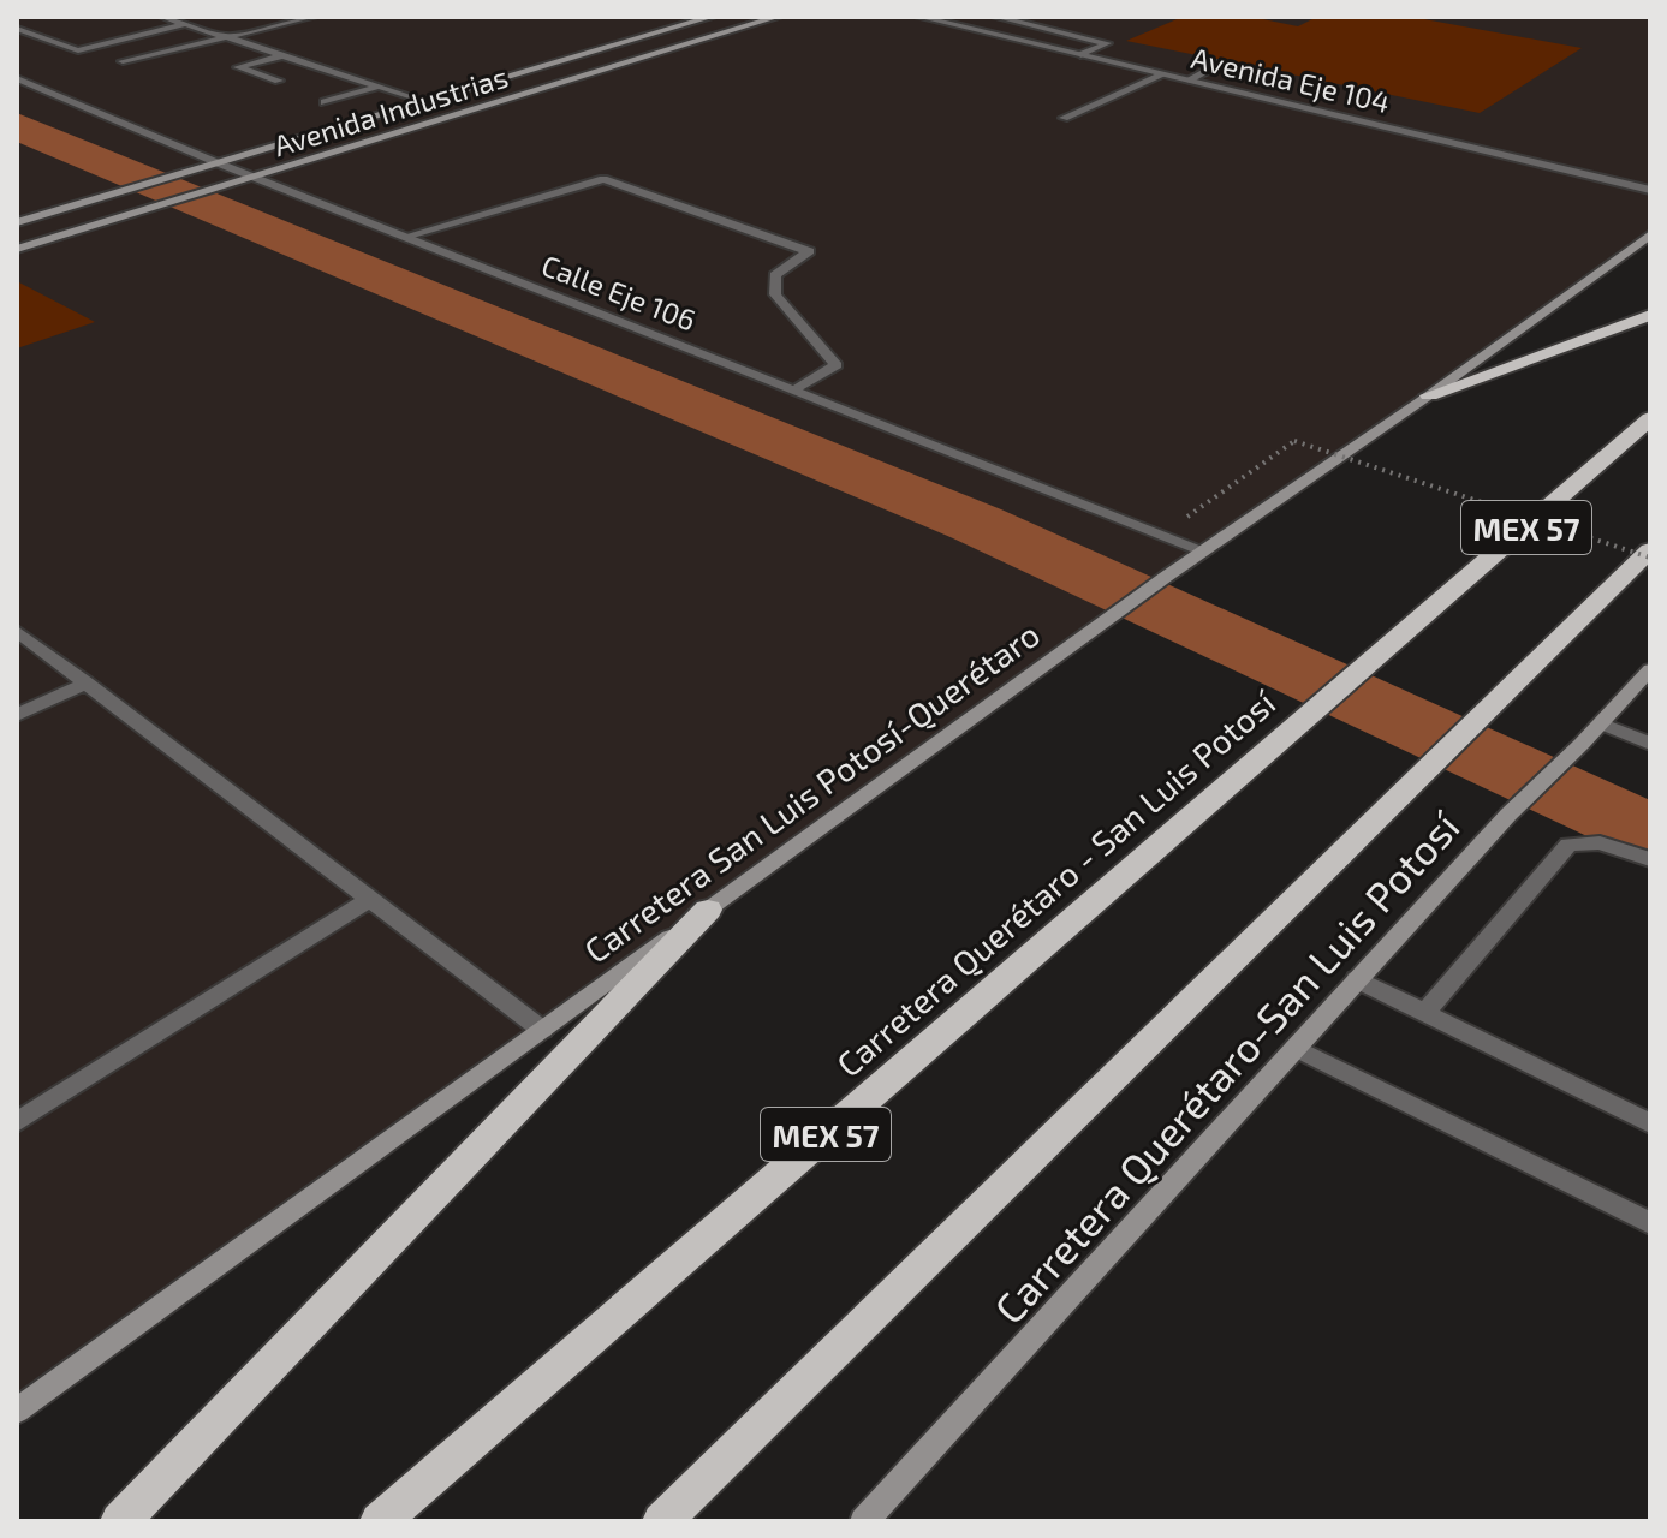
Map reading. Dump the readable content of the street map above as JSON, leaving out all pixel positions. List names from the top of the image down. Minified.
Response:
{"streets":{"highway":["MEX 57","Carretera Querétaro - San Luis Potosí"],"main road":["Avenida Industrias","Carretera San Luis Potosí-Querétaro","Carretera Querétaro-San Luis Potosí"],"street":["Avenida Eje 104","Calle Eje 106"]},"crossings":[["Avenida Industrias","Calle Eje 106"],["Calle Eje 106","Carretera San Luis Potosí-Querétaro"]]}
